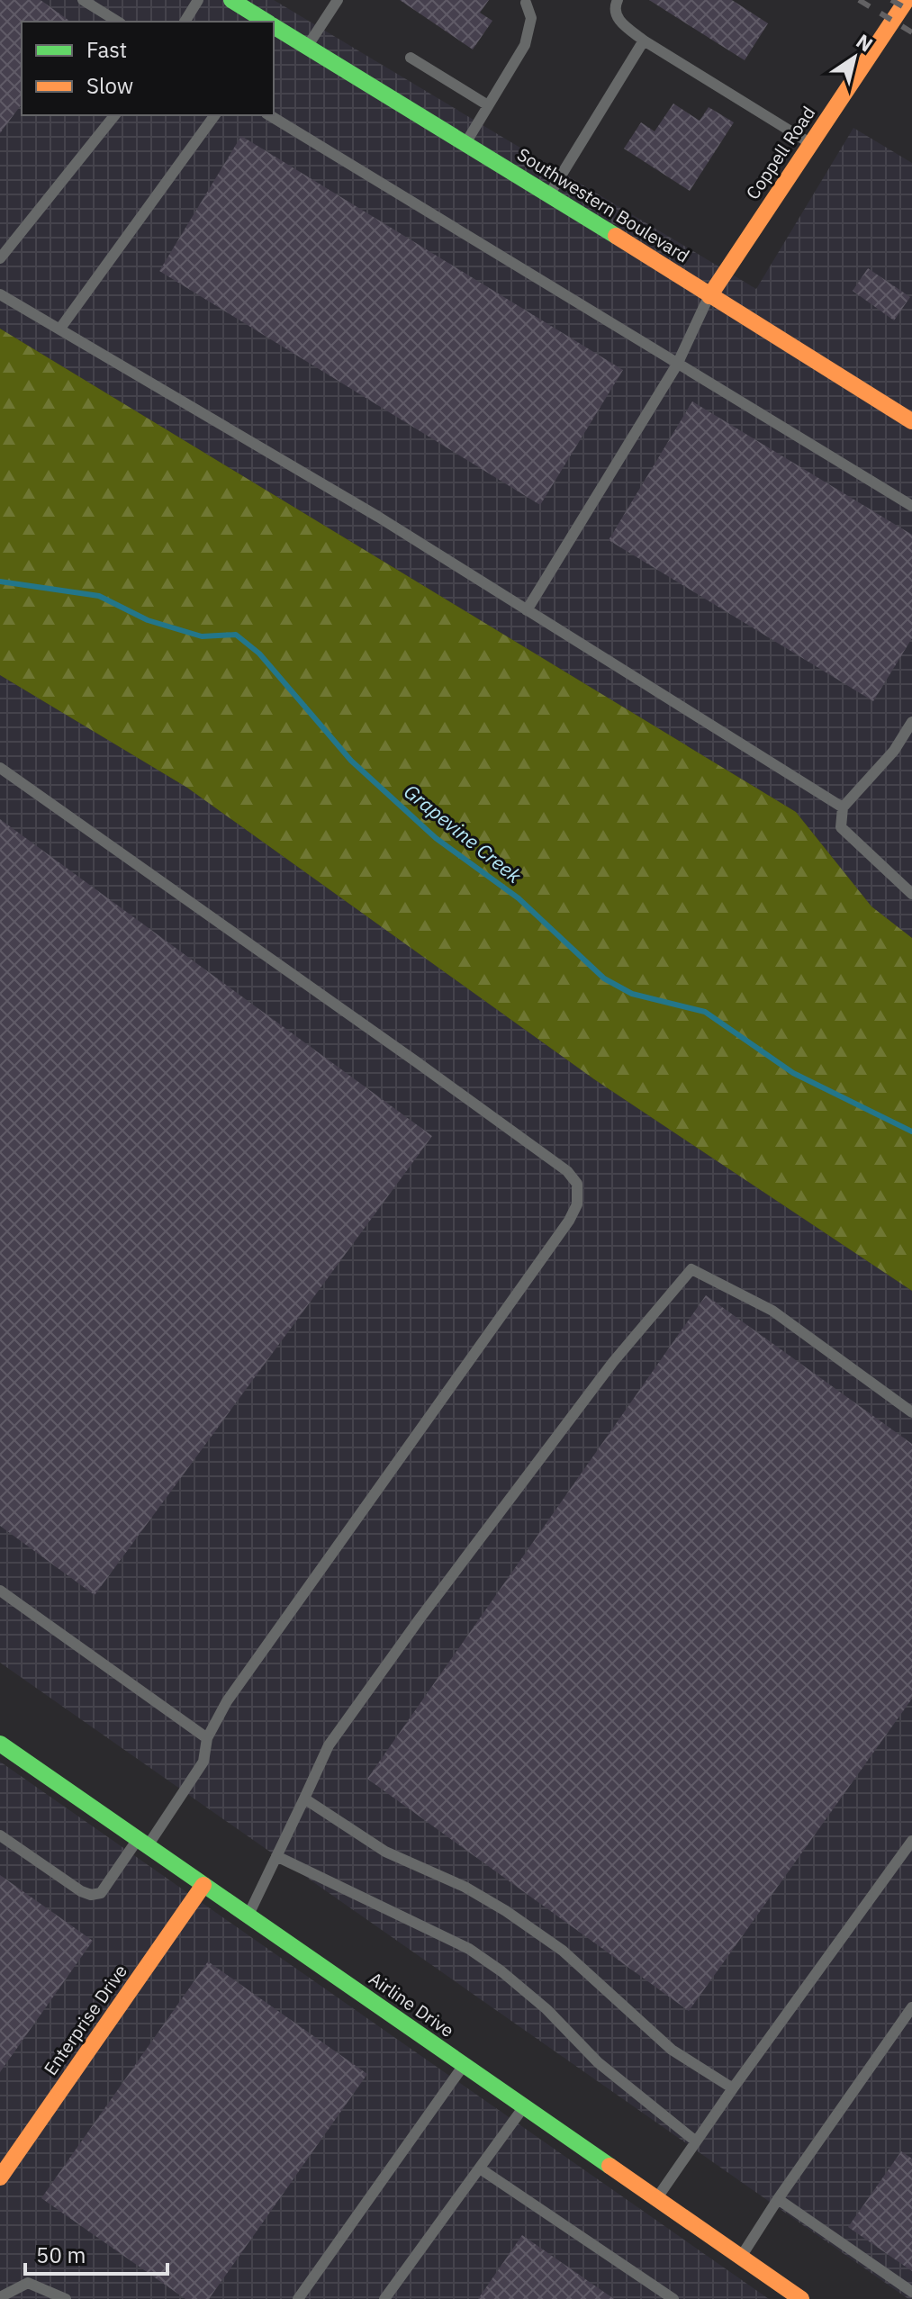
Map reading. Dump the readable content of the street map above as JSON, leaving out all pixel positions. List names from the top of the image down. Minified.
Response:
{"streets":{"street":["Coppell Road","Southwestern Boulevard","Airline Drive","Enterprise Drive"]},"crossings":[["Coppell Road","Southwestern Boulevard"],["Airline Drive","Enterprise Drive"]],"water":["Grapevine Creek"],"legend":["Fast","Slow"],"scale_bar":"50 m","north":"top right"}
